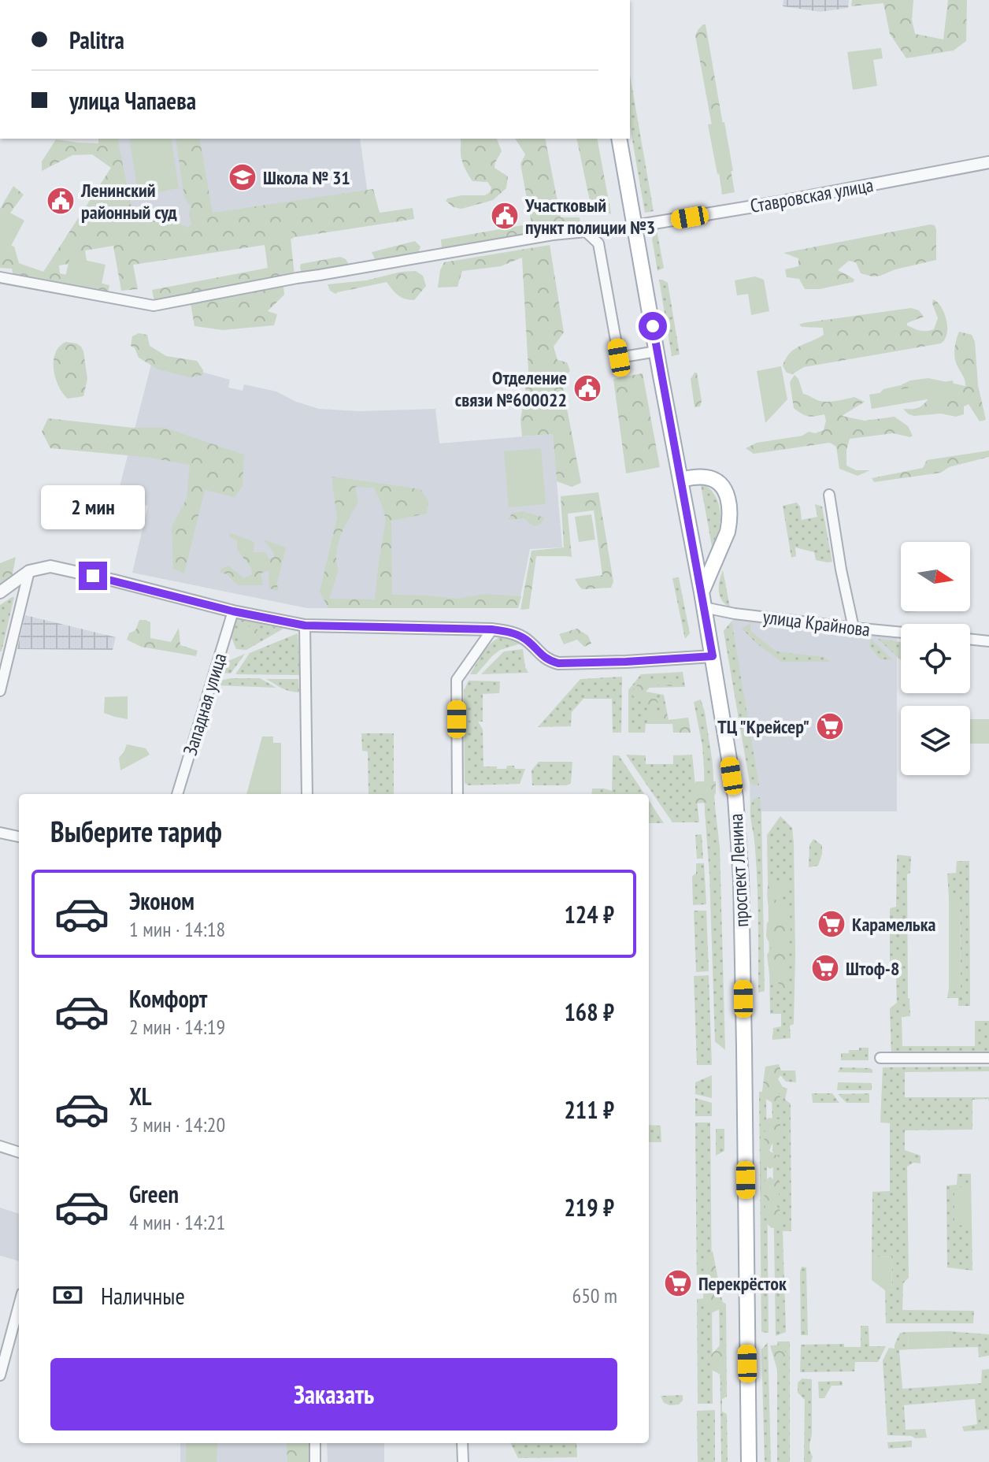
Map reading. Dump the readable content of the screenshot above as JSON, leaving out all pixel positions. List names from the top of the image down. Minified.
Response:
{"streets":{"main road":["проспект Ленина"],"street":["Ставровская улица","улица Крайнова","Западная улица"]},"crossings":[["Ставровская улица","проспект Ленина"],["улица Крайнова","проспект Ленина"]],"places":{"school or university":["Школа № 31"],"public building":["Ленинский районный суд","Участковый пункт полиции №3","Отделение связи №600022"],"supermarket":["ТЦ \"Крейсер\"","Карамелька","Штоф-8","Перекрёсток"]},"north":"right","page":{"banner":["Palitra","улица Чапаева"],"bubble":"2 мин","heading":"Выберите тариф","list":[{"name":"Эконом","note":"1 мин · 14:18","value":"124 ₽"},{"name":"Комфорт","note":"2 мин · 14:19","value":"168 ₽"},{"name":"XL","note":"3 мин · 14:20","value":"211 ₽"},{"name":"Green","note":"4 мин · 14:21","value":"219 ₽"}],"pay":["Наличные","650 m"],"buttons":"Заказать"}}
